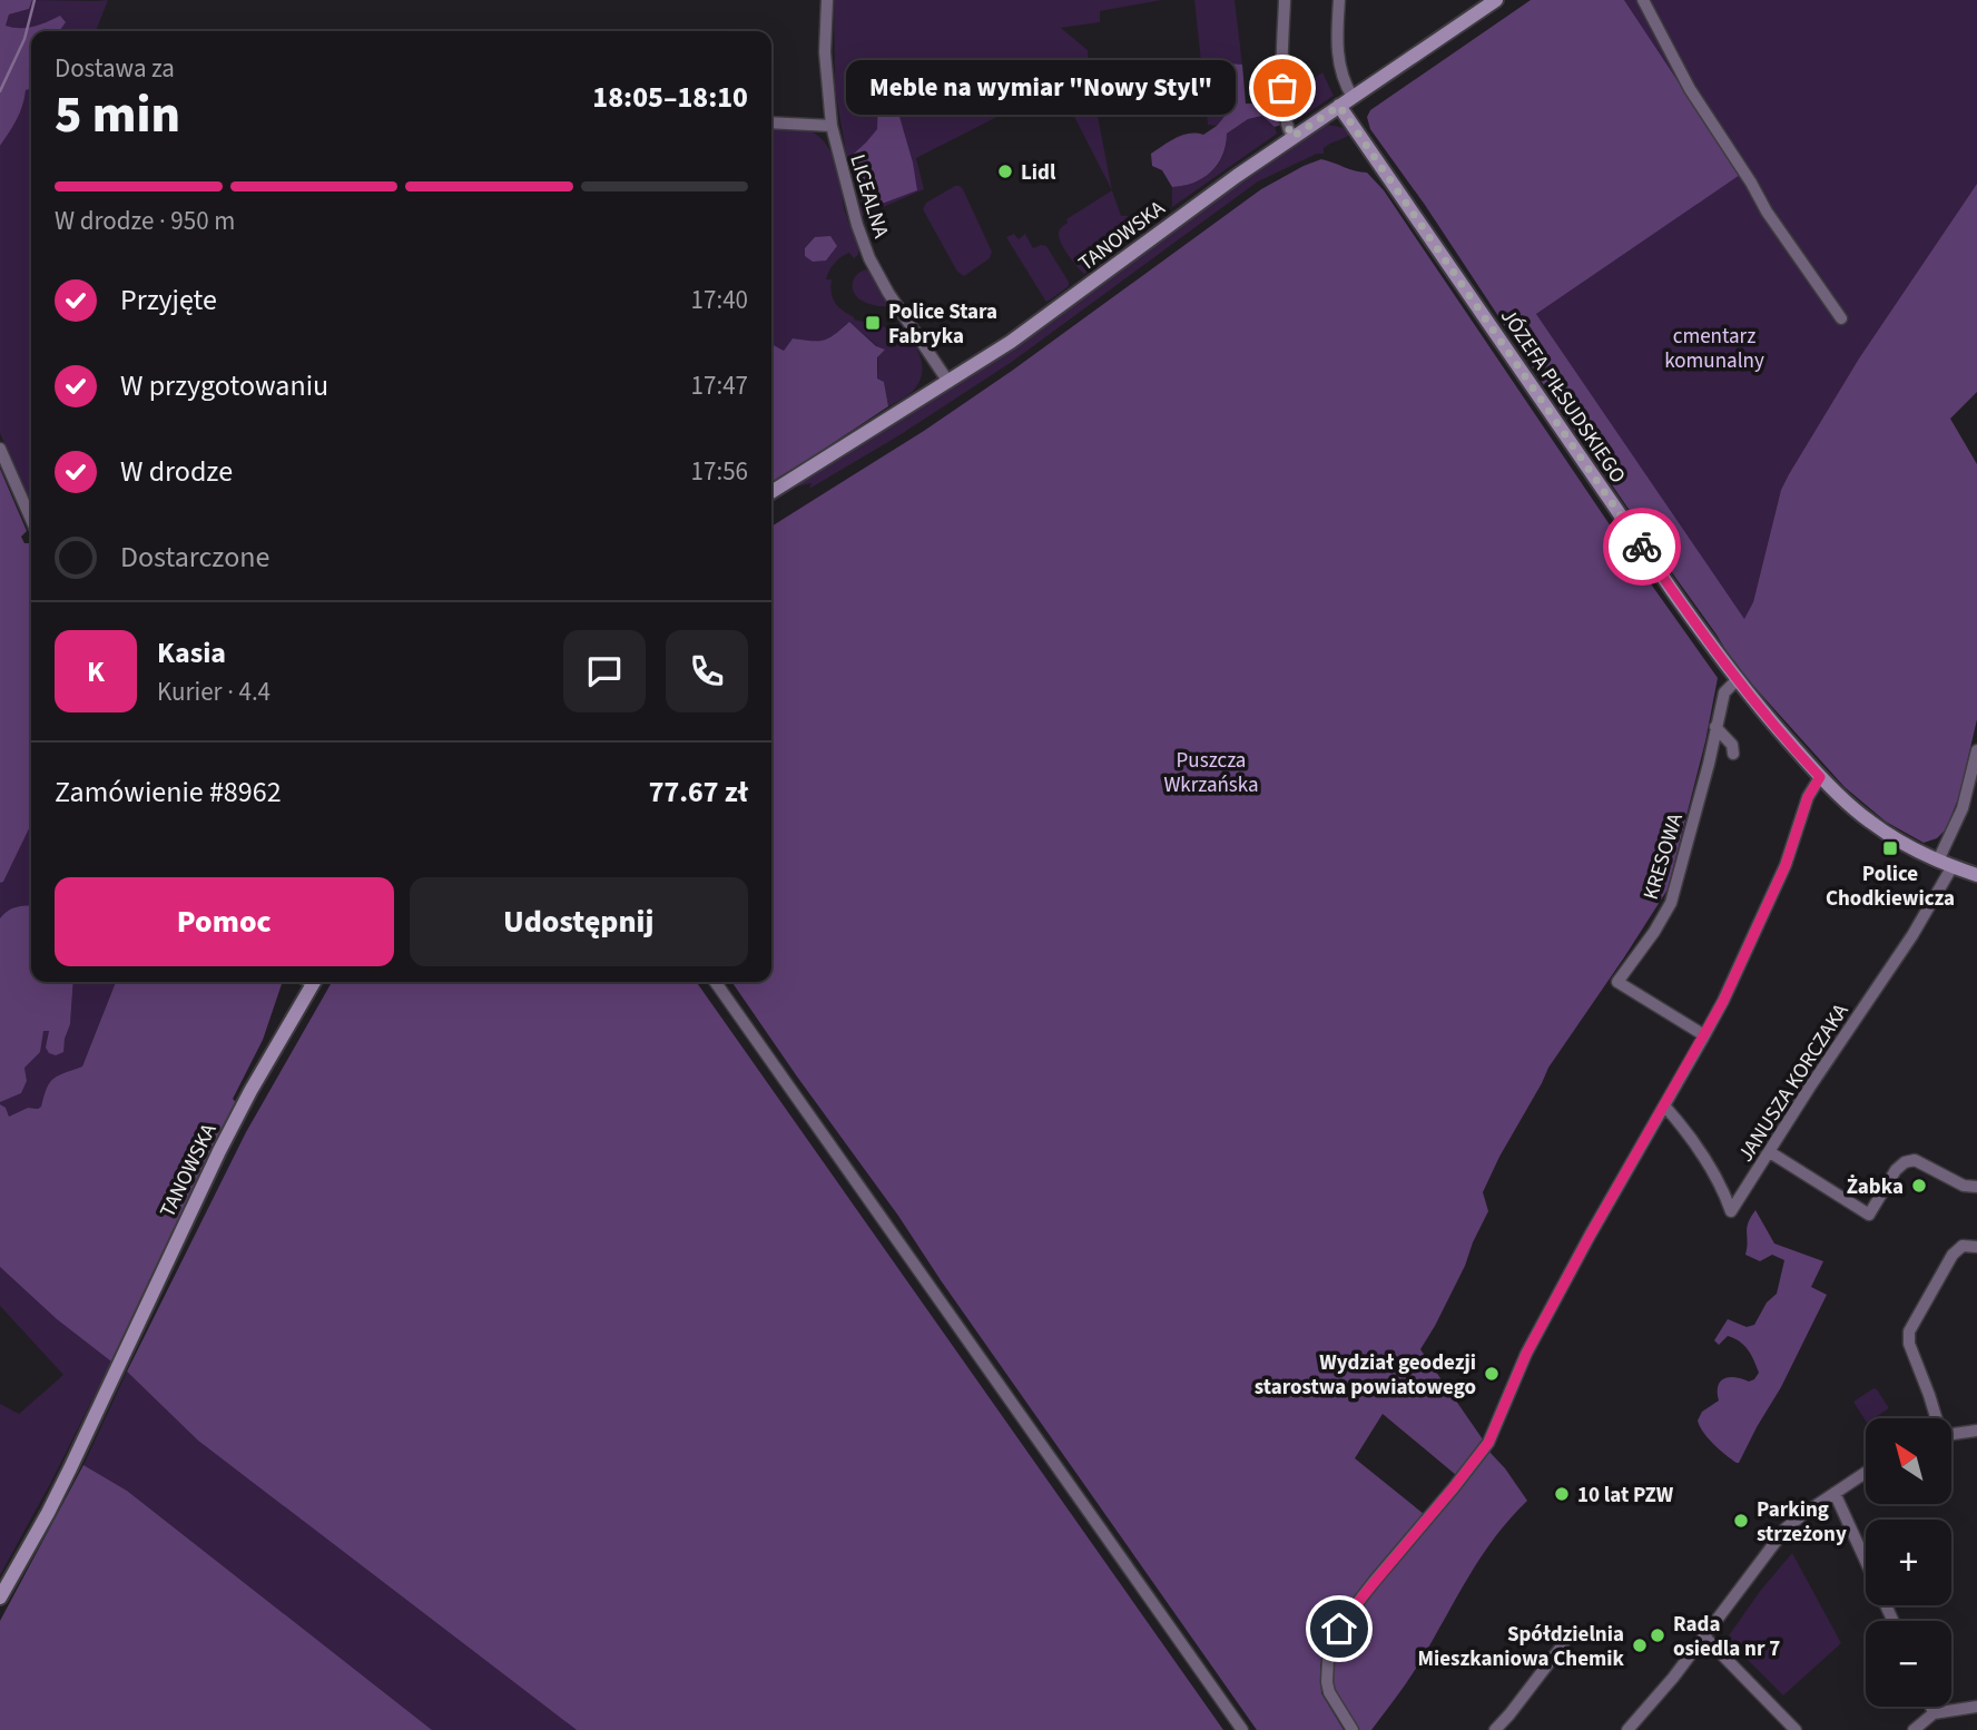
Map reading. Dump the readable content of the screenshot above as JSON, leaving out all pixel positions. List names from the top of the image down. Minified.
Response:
{"streets":{"main road":["TANOWSKA","JÓZEFA PIŁSUDSKIEGO"],"street":["LICEALNA","KRESOWA","JANUSZA KORCZAKA"]},"crossings":[["LICEALNA","TANOWSKA"],["TANOWSKA","JÓZEFA PIŁSUDSKIEGO"],["JÓZEFA PIŁSUDSKIEGO","KRESOWA"],["JÓZEFA PIŁSUDSKIEGO","JANUSZA KORCZAKA"]],"parks":["cmentarz komunalny","Puszcza Wkrzańska"],"places":{"other":["Meble na wymiar \"Nowy Styl\"","Lidl","Żabka","Wydział geodezji starostwa powiatowego","10 lat PZW","Parking strzeżony","Rada osiedla nr 7","Spółdzielnia Mieszkaniowa Chemik"],"transit":["Police Stara Fabryka","Police Chodkiewicza"]},"north":"top left","page":{"heading":["5 min","Dostawa za","18:05–18:10"],"panel":["Kasia","Kurier · 4.4","Zamówienie #8962","77.67 zł"],"bubble":"Meble na wymiar \"Nowy Styl\"","bar":"W drodze · 950 m","list":[["Przyjęte","17:40"],["W przygotowaniu","17:47"],["W drodze","17:56"],"Dostarczone"],"round":"K","buttons":["Pomoc","Udostępnij"],"map_buttons":["+","−"]}}
